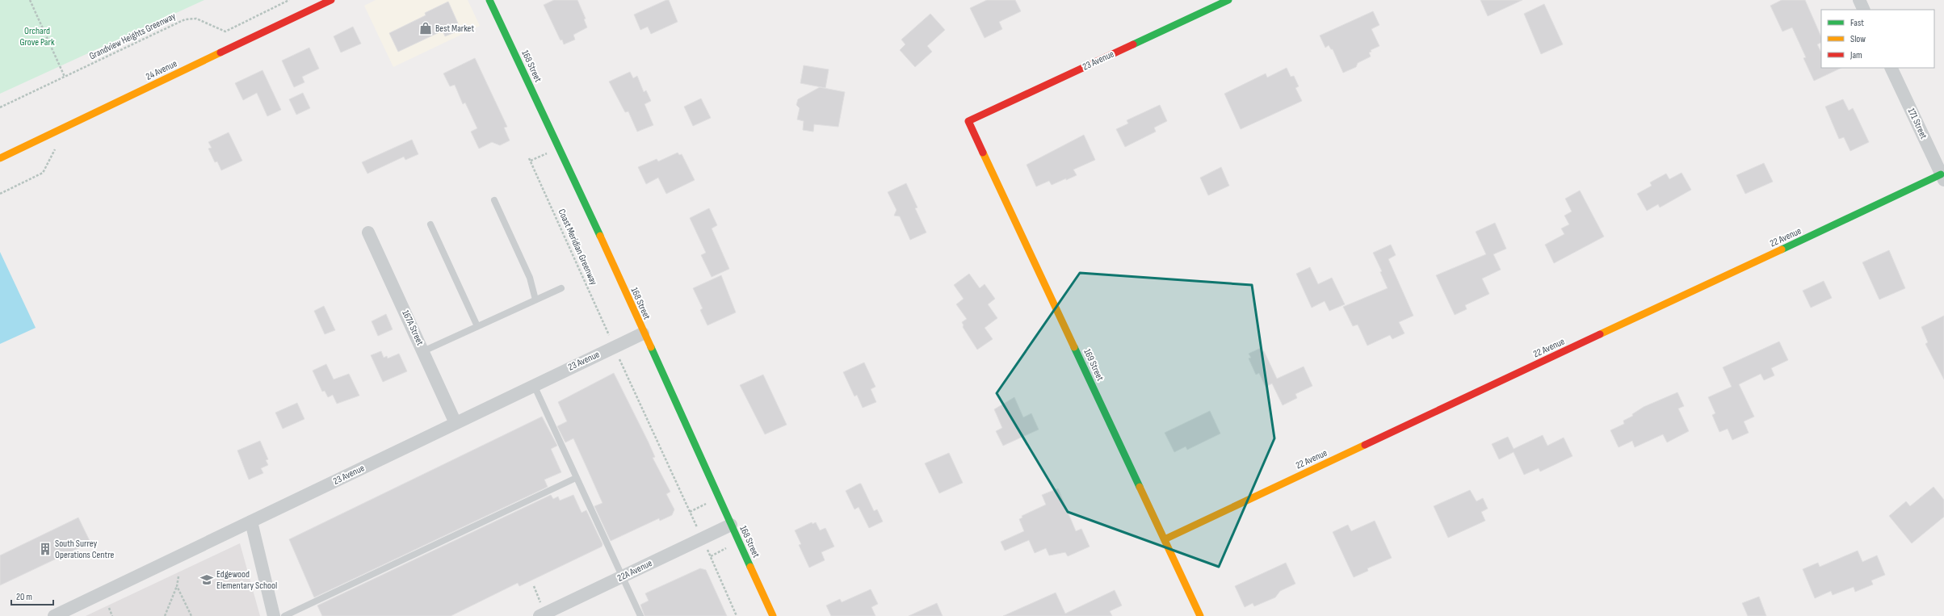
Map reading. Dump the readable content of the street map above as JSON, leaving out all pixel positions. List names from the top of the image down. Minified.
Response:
{"streets":{"street":["23 Avenue","168 Street","24 Avenue","171 Street","22 Avenue","167A Street","169 Street","22A Avenue"],"path":["Grandview Heights Greenway","Coast Meridian Greenway"]},"crossings":[["23 Avenue","168 Street"],["23 Avenue","167A Street"],["23 Avenue","169 Street"],["168 Street","22A Avenue"],["171 Street","22 Avenue"],["22 Avenue","169 Street"]],"parks":["Orchard Grove Park"],"places":{"shop":["Best Market"],"building":["South Surrey Operations Centre"],"school or university":["Edgewood Elementary School"]},"legend":["Fast","Slow","Jam"],"scale_bar":"20 m"}
